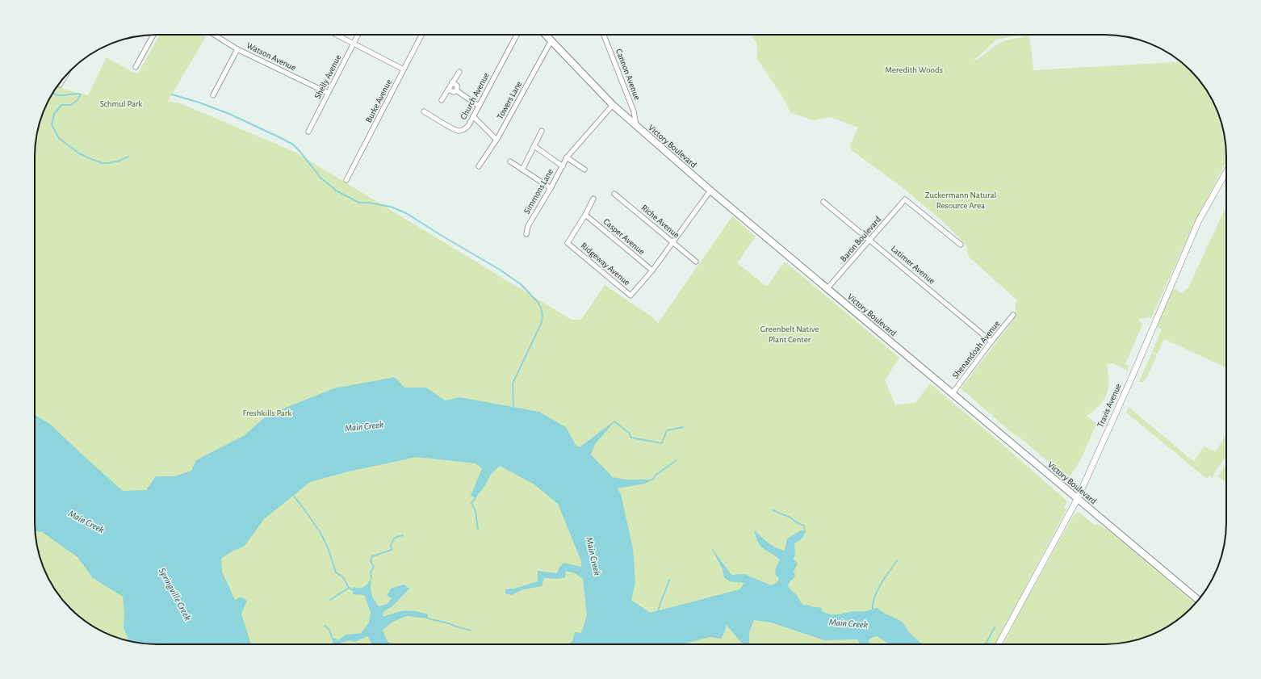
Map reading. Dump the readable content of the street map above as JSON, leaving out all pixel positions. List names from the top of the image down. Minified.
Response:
{"streets":{"main road":["Victory Boulevard"],"street":["Watson Avenue","Cannon Avenue","Shelly Avenue","Church Avenue","Towers Lane","Burke Avenue","Simmons Lane","Riche Avenue","Casper Avenue","Baron Boulevard","Ridgeway Avenue","Latimer Avenue","Shenandoah Avenue","Travis Avenue"]},"crossings":[["Watson Avenue","Shelly Avenue"],["Cannon Avenue","Victory Boulevard"],["Towers Lane","Victory Boulevard"],["Victory Boulevard","Simmons Lane"],["Victory Boulevard","Baron Boulevard"],["Victory Boulevard","Ridgeway Avenue"],["Victory Boulevard","Shenandoah Avenue"],["Victory Boulevard","Travis Avenue"],["Riche Avenue","Ridgeway Avenue"],["Casper Avenue","Ridgeway Avenue"],["Baron Boulevard","Latimer Avenue"],["Latimer Avenue","Shenandoah Avenue"]],"water":["Main Creek","Springville Creek"],"parks":["Meredith Woods","Schmul Park","Zuckermann Natural Resource Area","Greenbelt Native Plant Center","Freshkills Park"]}
